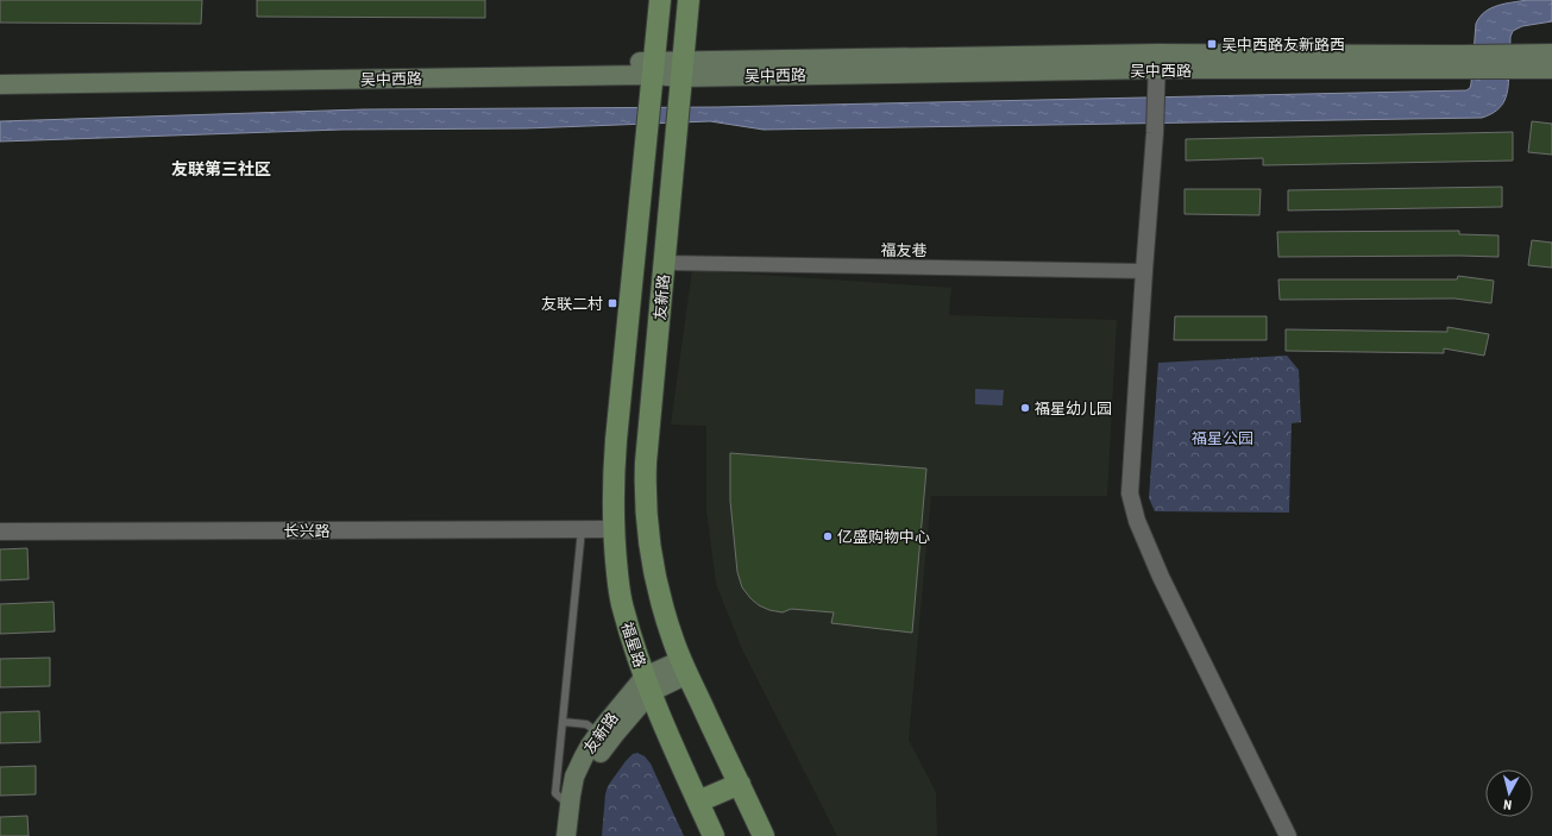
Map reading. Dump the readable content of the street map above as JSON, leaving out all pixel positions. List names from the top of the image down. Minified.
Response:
{"streets":{"main road":["吴中西路","友新路","福星路"],"street":["福友巷","长兴路"]},"crossings":[["吴中西路","友新路"],["福友巷","友新路"],["友新路","福星路"],["长兴路","福星路"]],"districts":["友联第三社区"],"parks":["福星公园"],"places":{"transit":["吴中西路友新路西","友联二村"],"other":["福星幼儿园","亿盛购物中心"]},"north":"bottom"}
